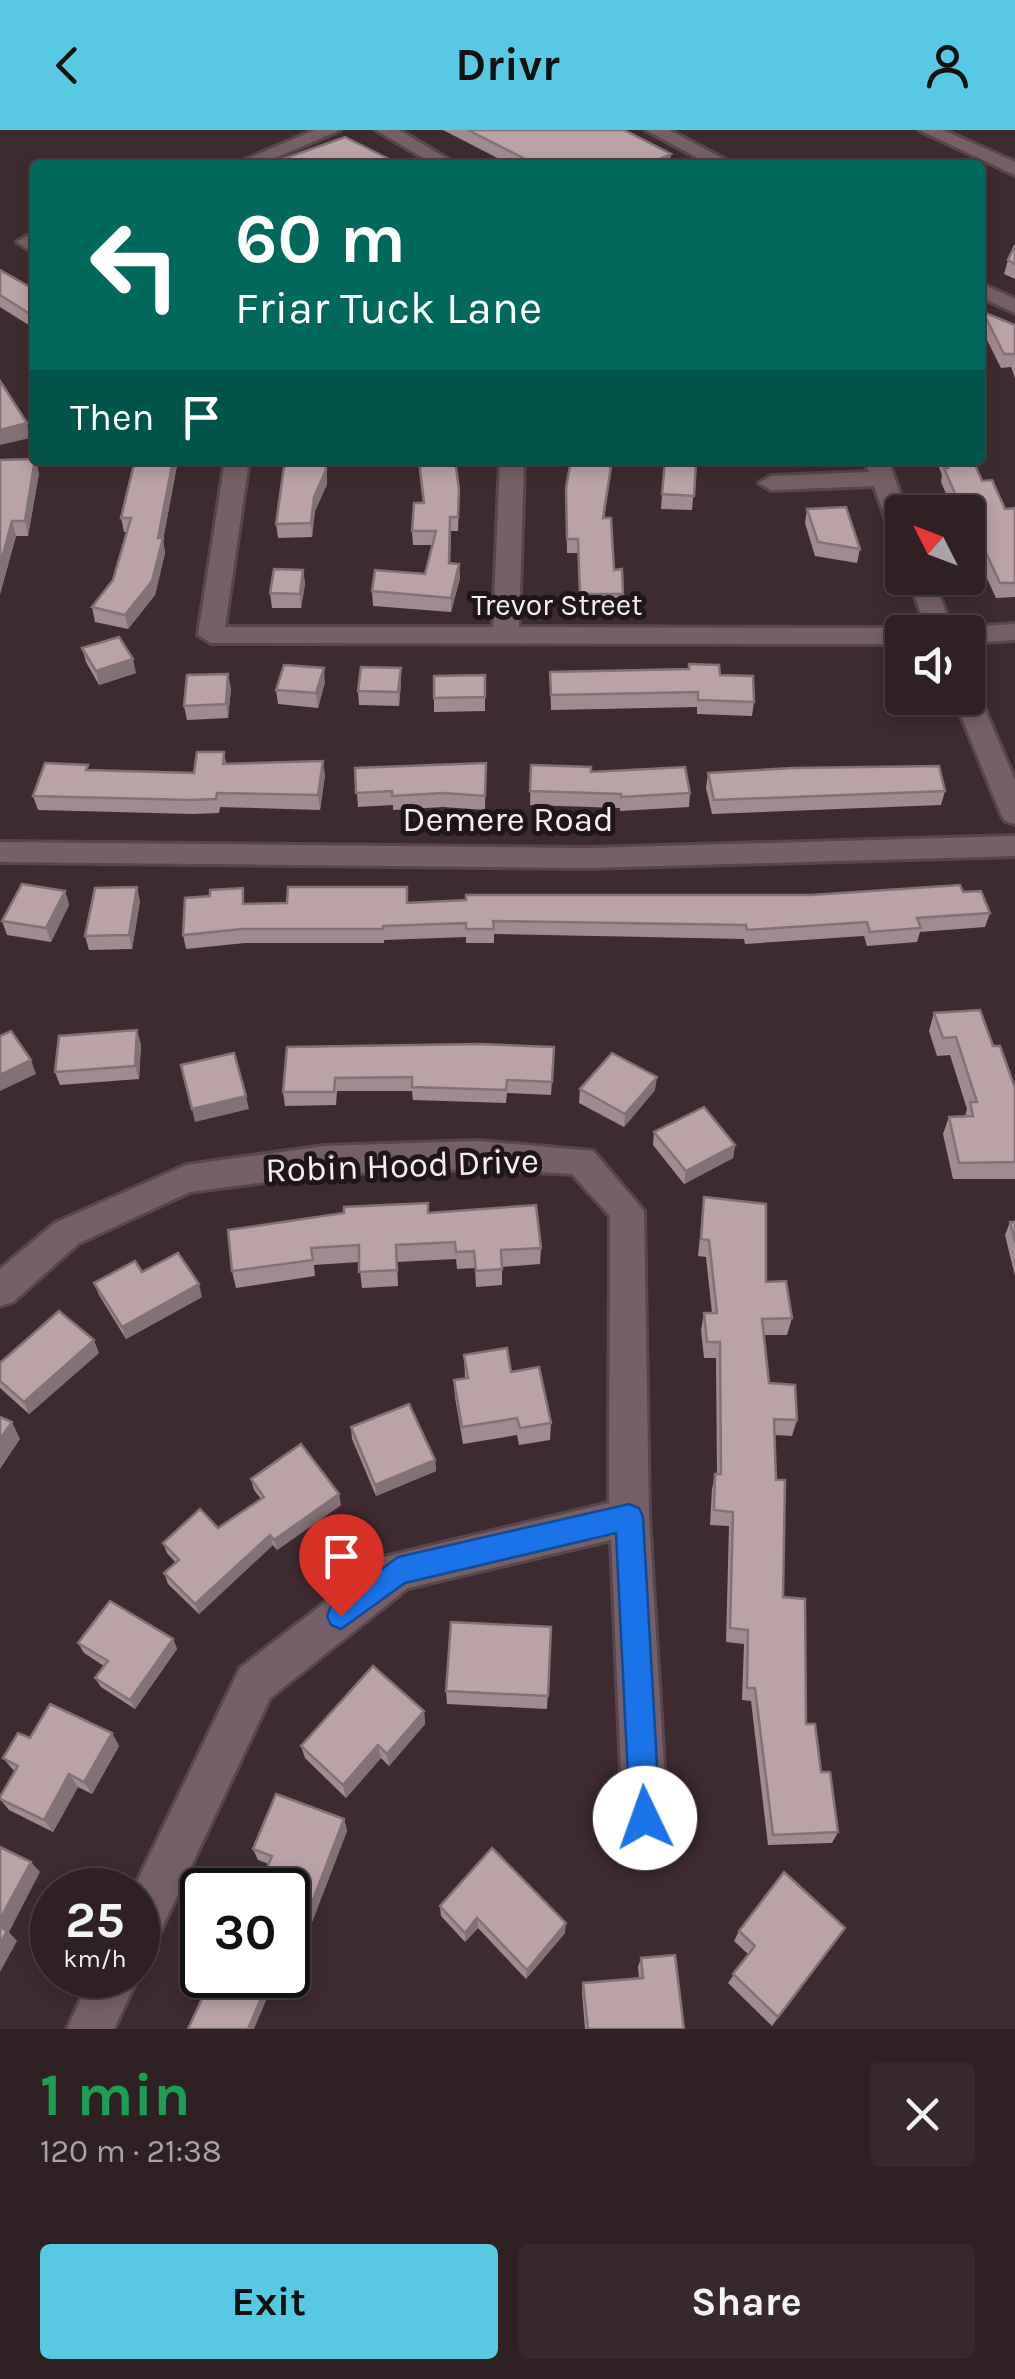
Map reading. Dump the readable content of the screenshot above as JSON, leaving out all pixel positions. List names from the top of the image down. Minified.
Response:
{"streets":{"street":["Trevor Street","Demere Road","Robin Hood Drive"]},"north":"top left","page":{"header":"Drivr","turn":["60 m","Friar Tuck Lane"],"then":"Then","speed":"25 km/h","limit":"30","heading":["1 min","120 m · 21:38"],"buttons":["Exit","Share"]}}
